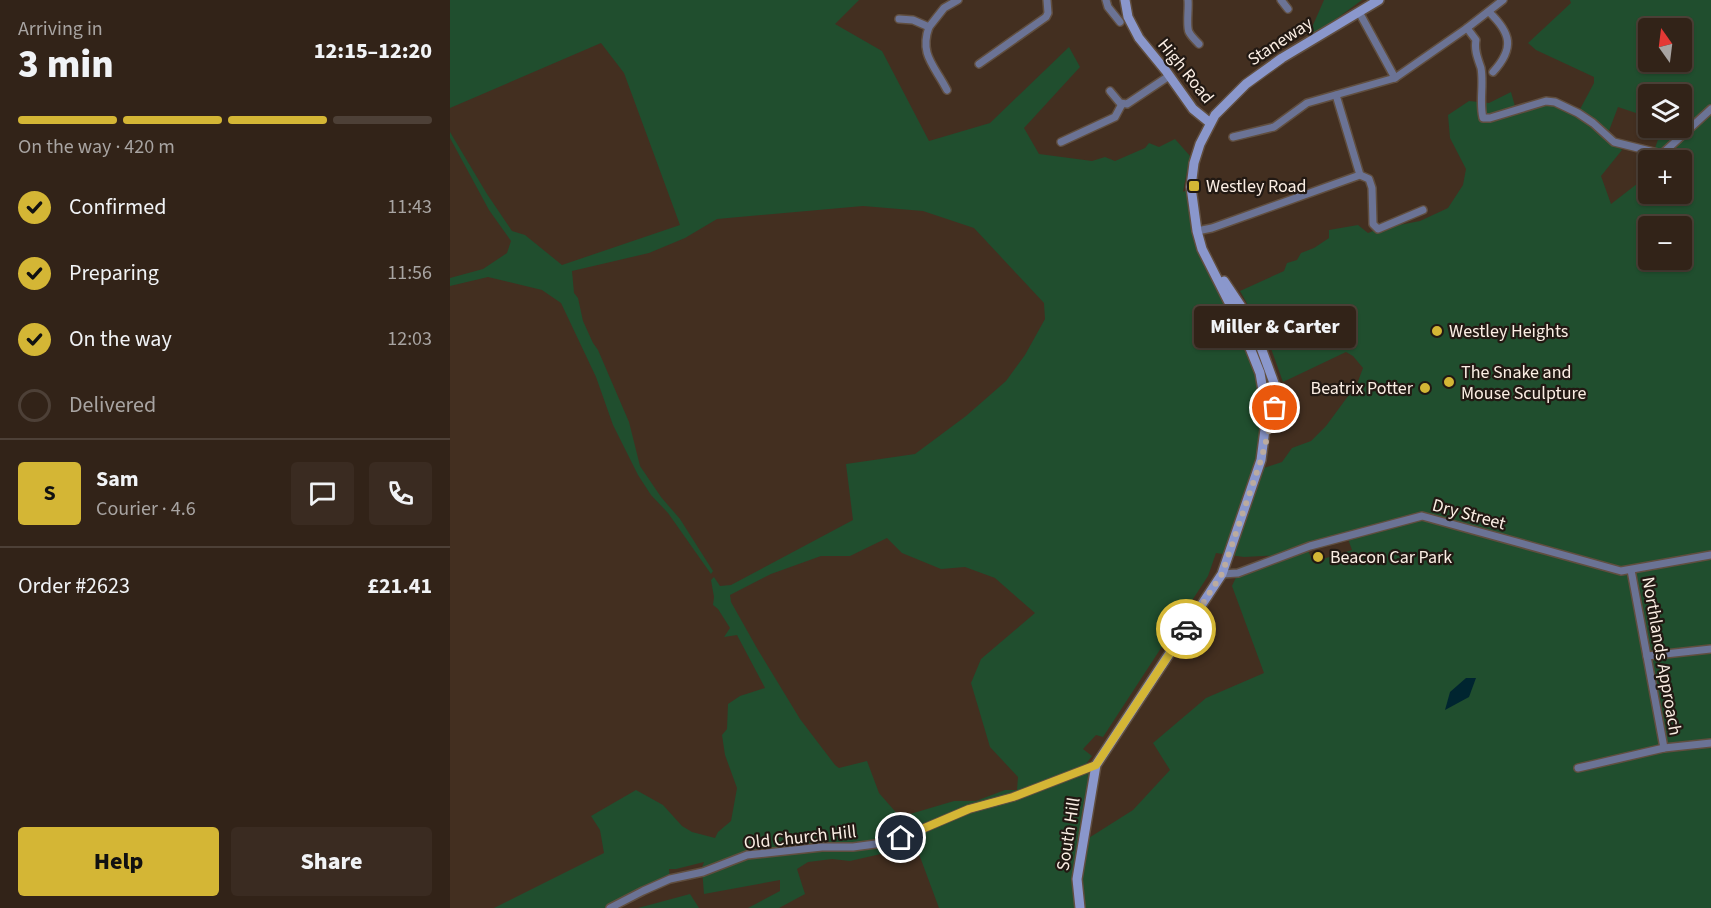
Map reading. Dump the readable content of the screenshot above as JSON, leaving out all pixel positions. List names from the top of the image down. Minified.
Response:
{"streets":{"main road":["Staneway","High Road","South Hill"],"street":["Dry Street","Northlands Approach","Old Church Hill"]},"crossings":[["Staneway","High Road"],["High Road","Dry Street"],["High Road","South Hill"],["High Road","Old Church Hill"],["Dry Street","Northlands Approach"],["South Hill","Old Church Hill"]],"places":{"transit":["Westley Road"],"other":["Westley Heights","The Snake and Mouse Sculpture","Beatrix Potter","Miller & Carter","Beacon Car Park"]},"north":"top","page":{"heading":["3 min","Arriving in","12:15–12:20"],"panel":["Sam","Courier · 4.6","Order #2623","£21.41"],"map_buttons":["+","−"],"bar":"On the way · 420 m","list":[["Confirmed","11:43"],["Preparing","11:56"],["On the way","12:03"],"Delivered"],"bubble":"Miller & Carter","round":"S","buttons":["Help","Share"]}}
